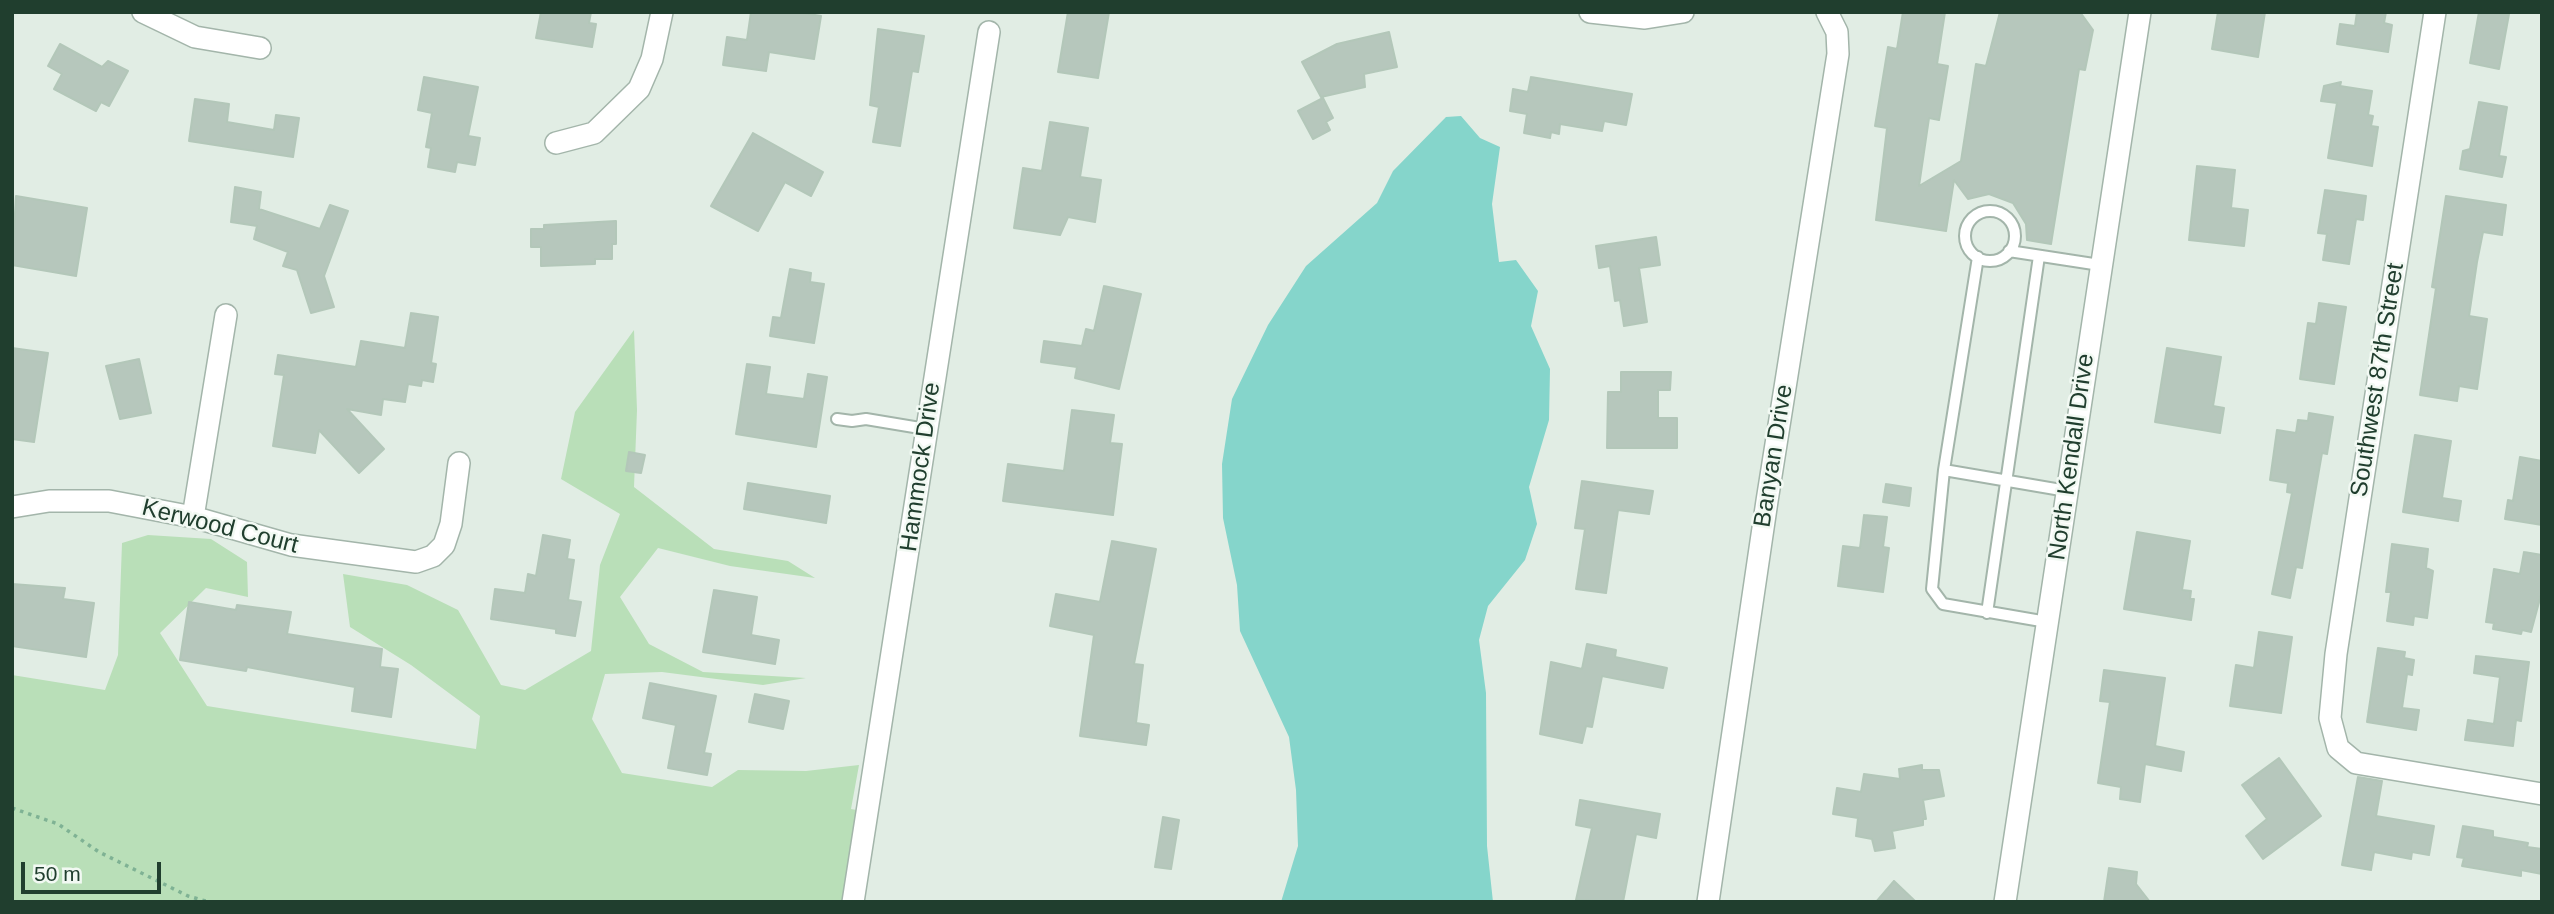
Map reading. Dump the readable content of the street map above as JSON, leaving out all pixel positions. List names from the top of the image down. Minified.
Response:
{"streets":{"street":["Southwest 87th Street","Banyan Drive","North Kendall Drive","Hammock Drive","Kerwood Court"]},"scale_bar":"50 m"}
